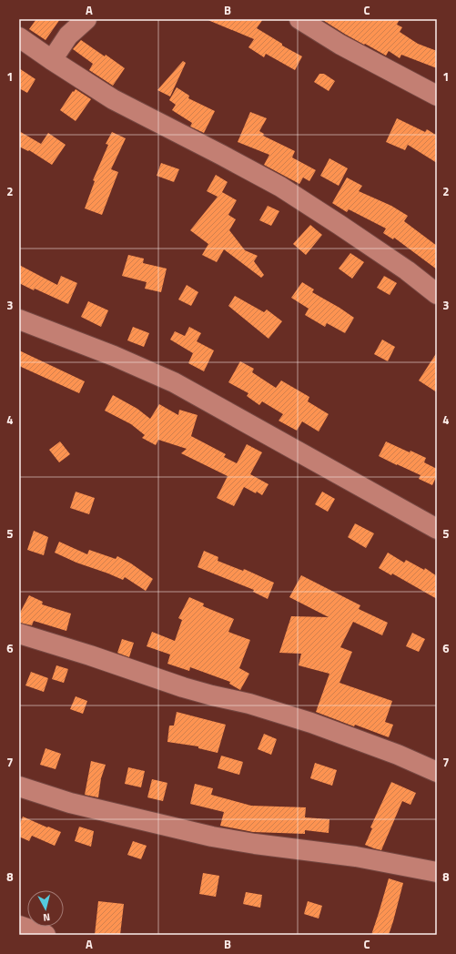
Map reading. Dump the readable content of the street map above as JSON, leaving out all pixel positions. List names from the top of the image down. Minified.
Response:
{"north":"bottom","grid":{"columns":["A","B","C"],"rows":["1","2","3","4","5","6","7","8"]}}
